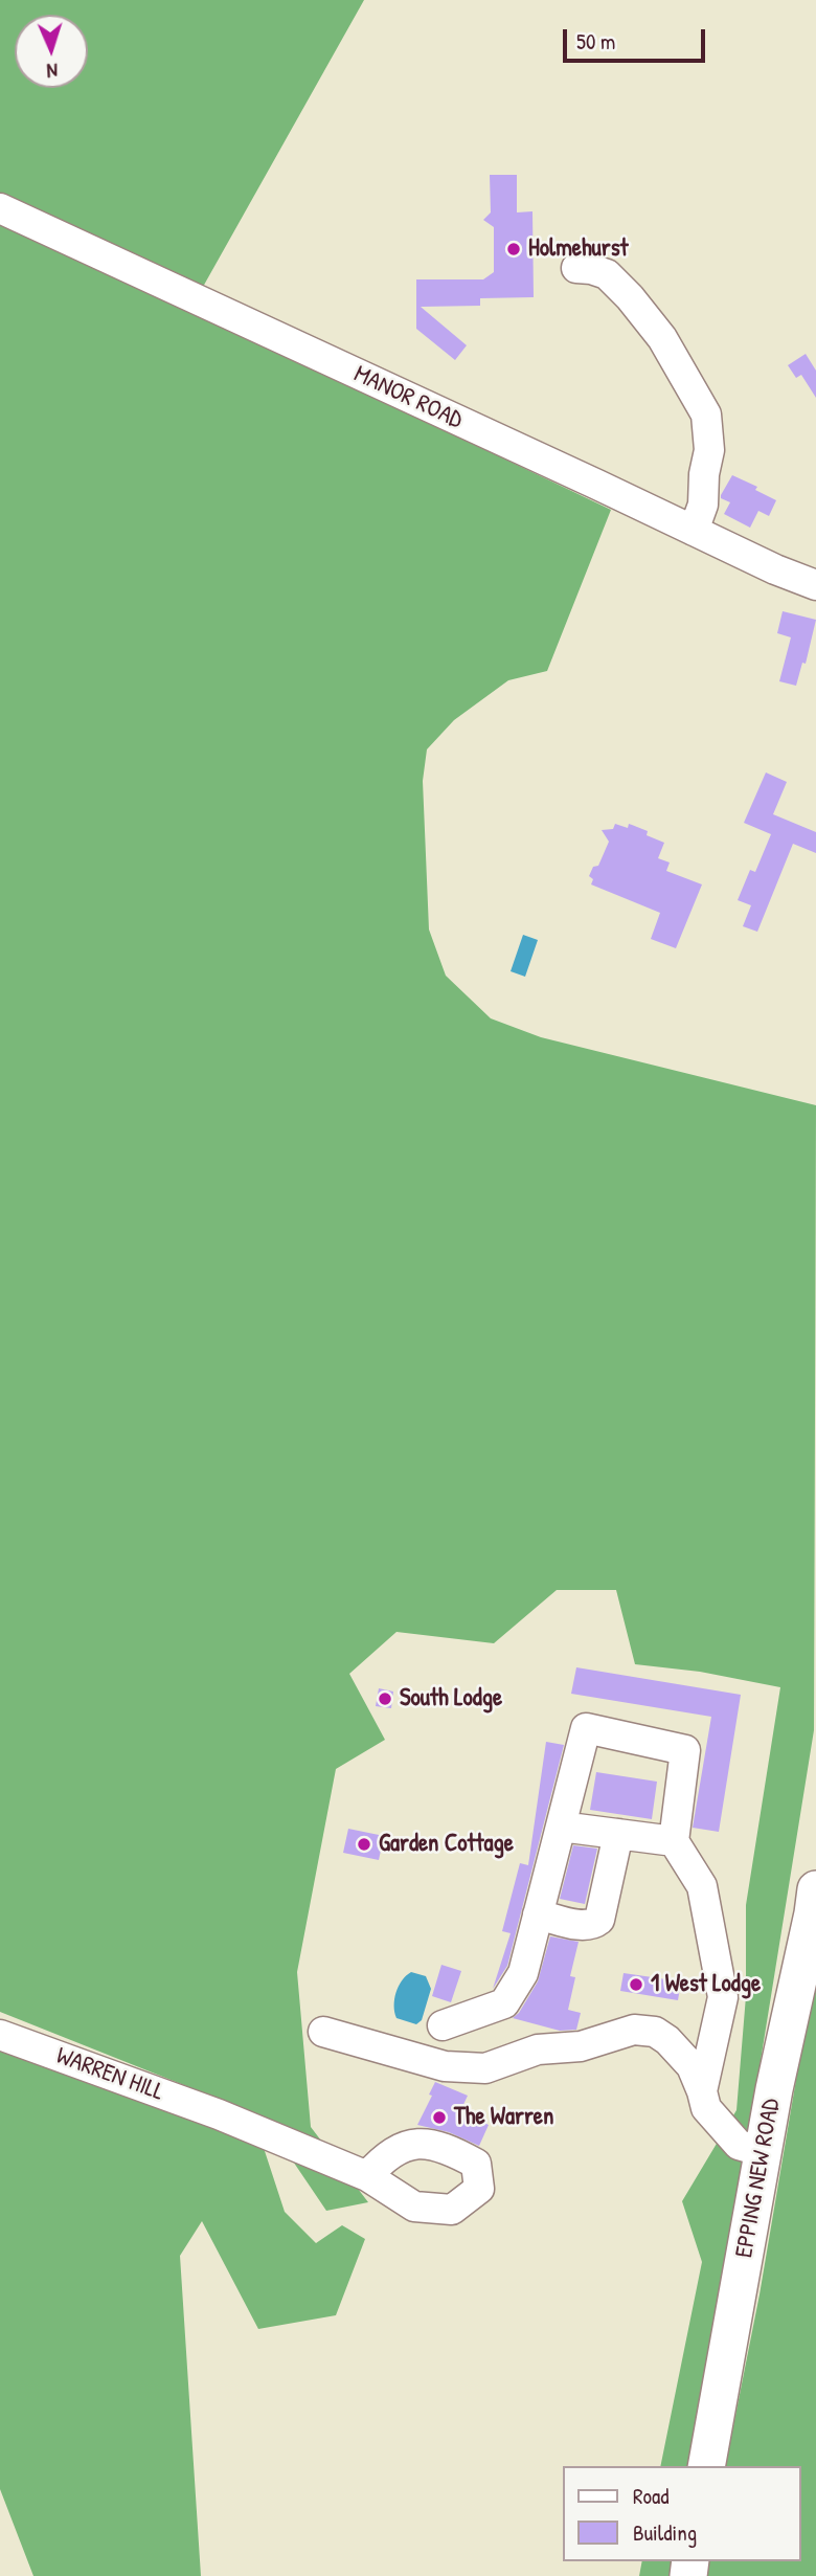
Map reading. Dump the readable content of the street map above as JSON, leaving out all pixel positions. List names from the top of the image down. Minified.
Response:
{"streets":{"main road":["EPPING NEW ROAD"],"street":["MANOR ROAD","WARREN HILL"]},"places":["Holmehurst","South Lodge","Garden Cottage","1 West Lodge","The Warren"],"legend":["Road","Building"],"scale_bar":"50 m","north":"bottom"}
